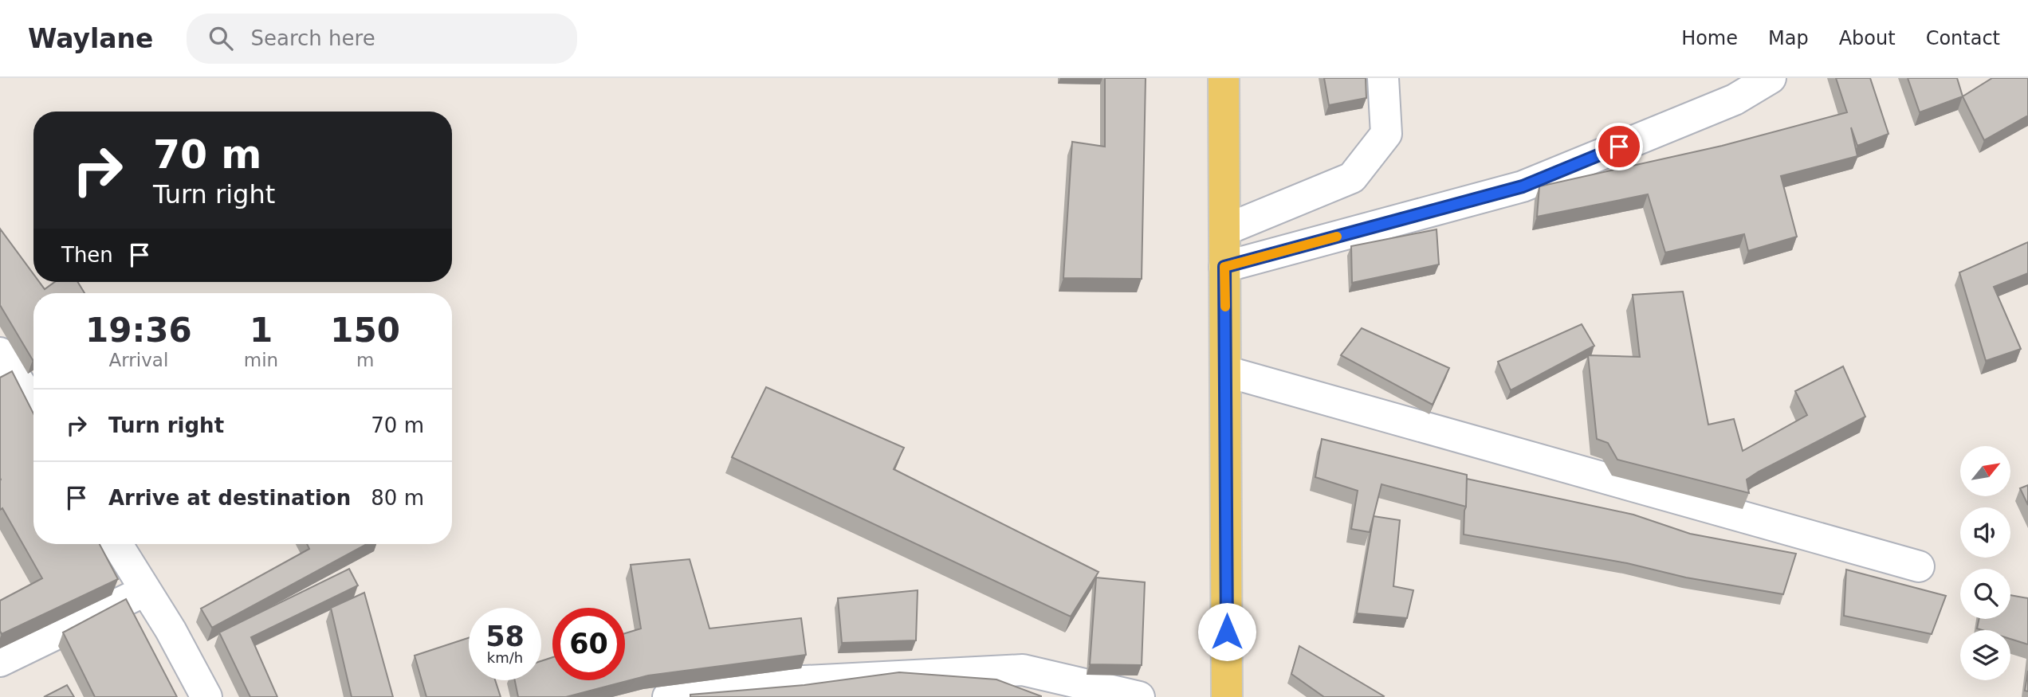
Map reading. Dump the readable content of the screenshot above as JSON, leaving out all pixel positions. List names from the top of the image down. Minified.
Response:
{"north":"top right","page":{"header":"Waylane","search":"Search here","nav":["Home","Map","About","Contact"],"turn":["70 m","Turn right"],"then":"Then","eta":["19:36","Arrival","1","min","150","m"],"list":[{"name":"Turn right","value":"70 m"},{"name":"Arrive at destination","value":"80 m"}],"speed":"58 km/h","limit":"60"}}
